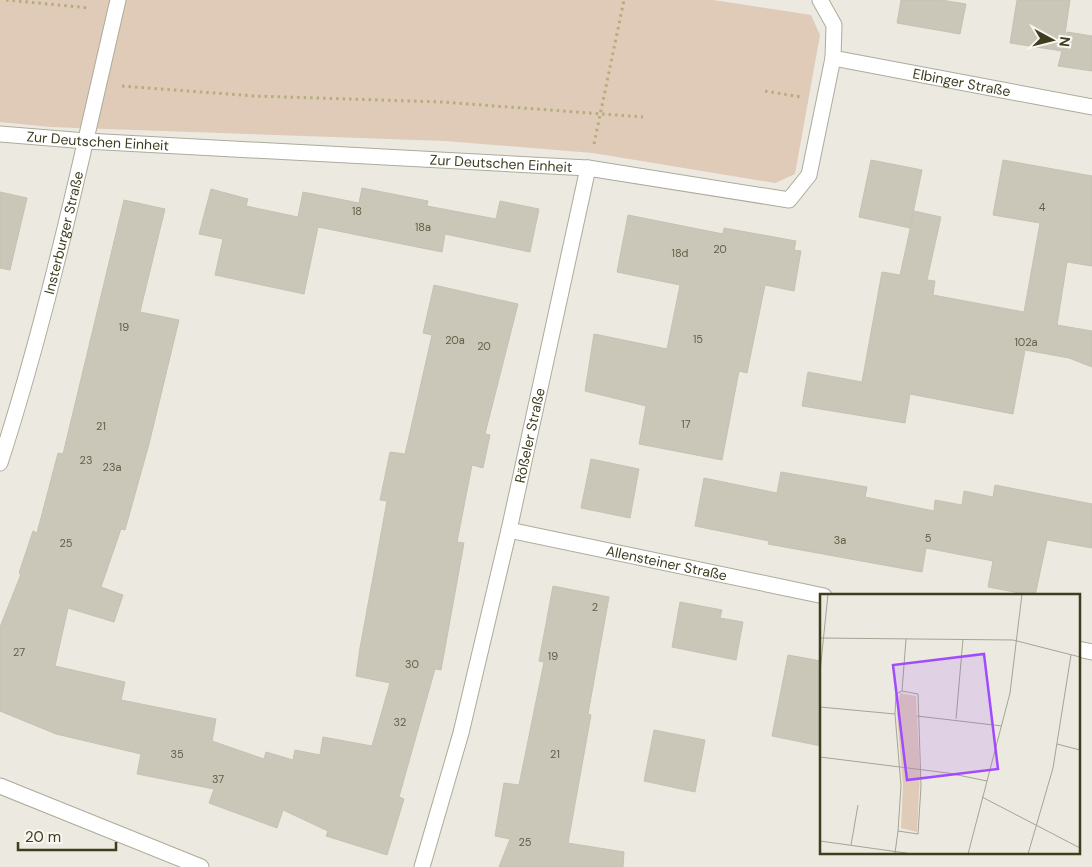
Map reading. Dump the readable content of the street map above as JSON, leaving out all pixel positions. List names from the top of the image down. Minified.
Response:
{"streets":{"street":["Elbinger Straße","Zur Deutschen Einheit","Insterburger Straße","Rößeler Straße","Allensteiner Straße"]},"crossings":[["Elbinger Straße","Zur Deutschen Einheit"],["Zur Deutschen Einheit","Insterburger Straße"],["Zur Deutschen Einheit","Rößeler Straße"],["Rößeler Straße","Allensteiner Straße"]],"house_numbers":["4","18","18a","20","18d","19","15","20a","102a","20","17","21","23","23a","5","3a","25","2","27","19","30","32","35","21","37","25"],"scale_bar":"20 m","north":"right"}
